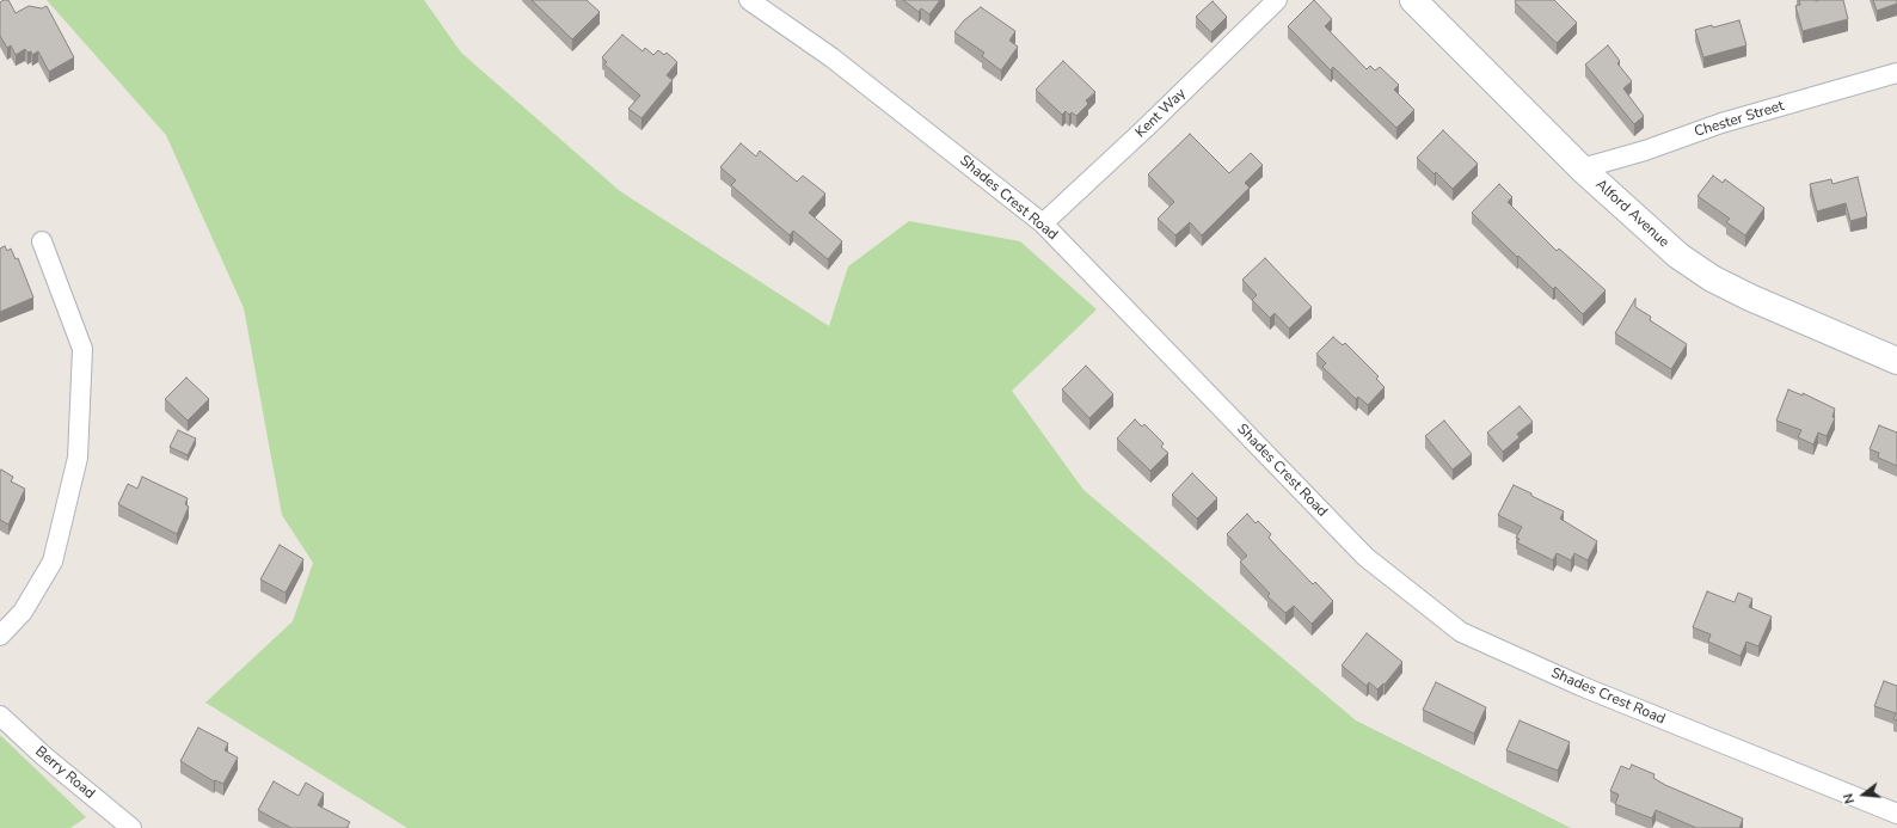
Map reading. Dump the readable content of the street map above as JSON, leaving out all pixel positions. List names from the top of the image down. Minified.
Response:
{"streets":{"street":["Kent Way","Chester Street","Shades Crest Road","Alford Avenue","Berry Road"]},"crossings":[["Kent Way","Shades Crest Road"],["Chester Street","Alford Avenue"]],"north":"left"}
